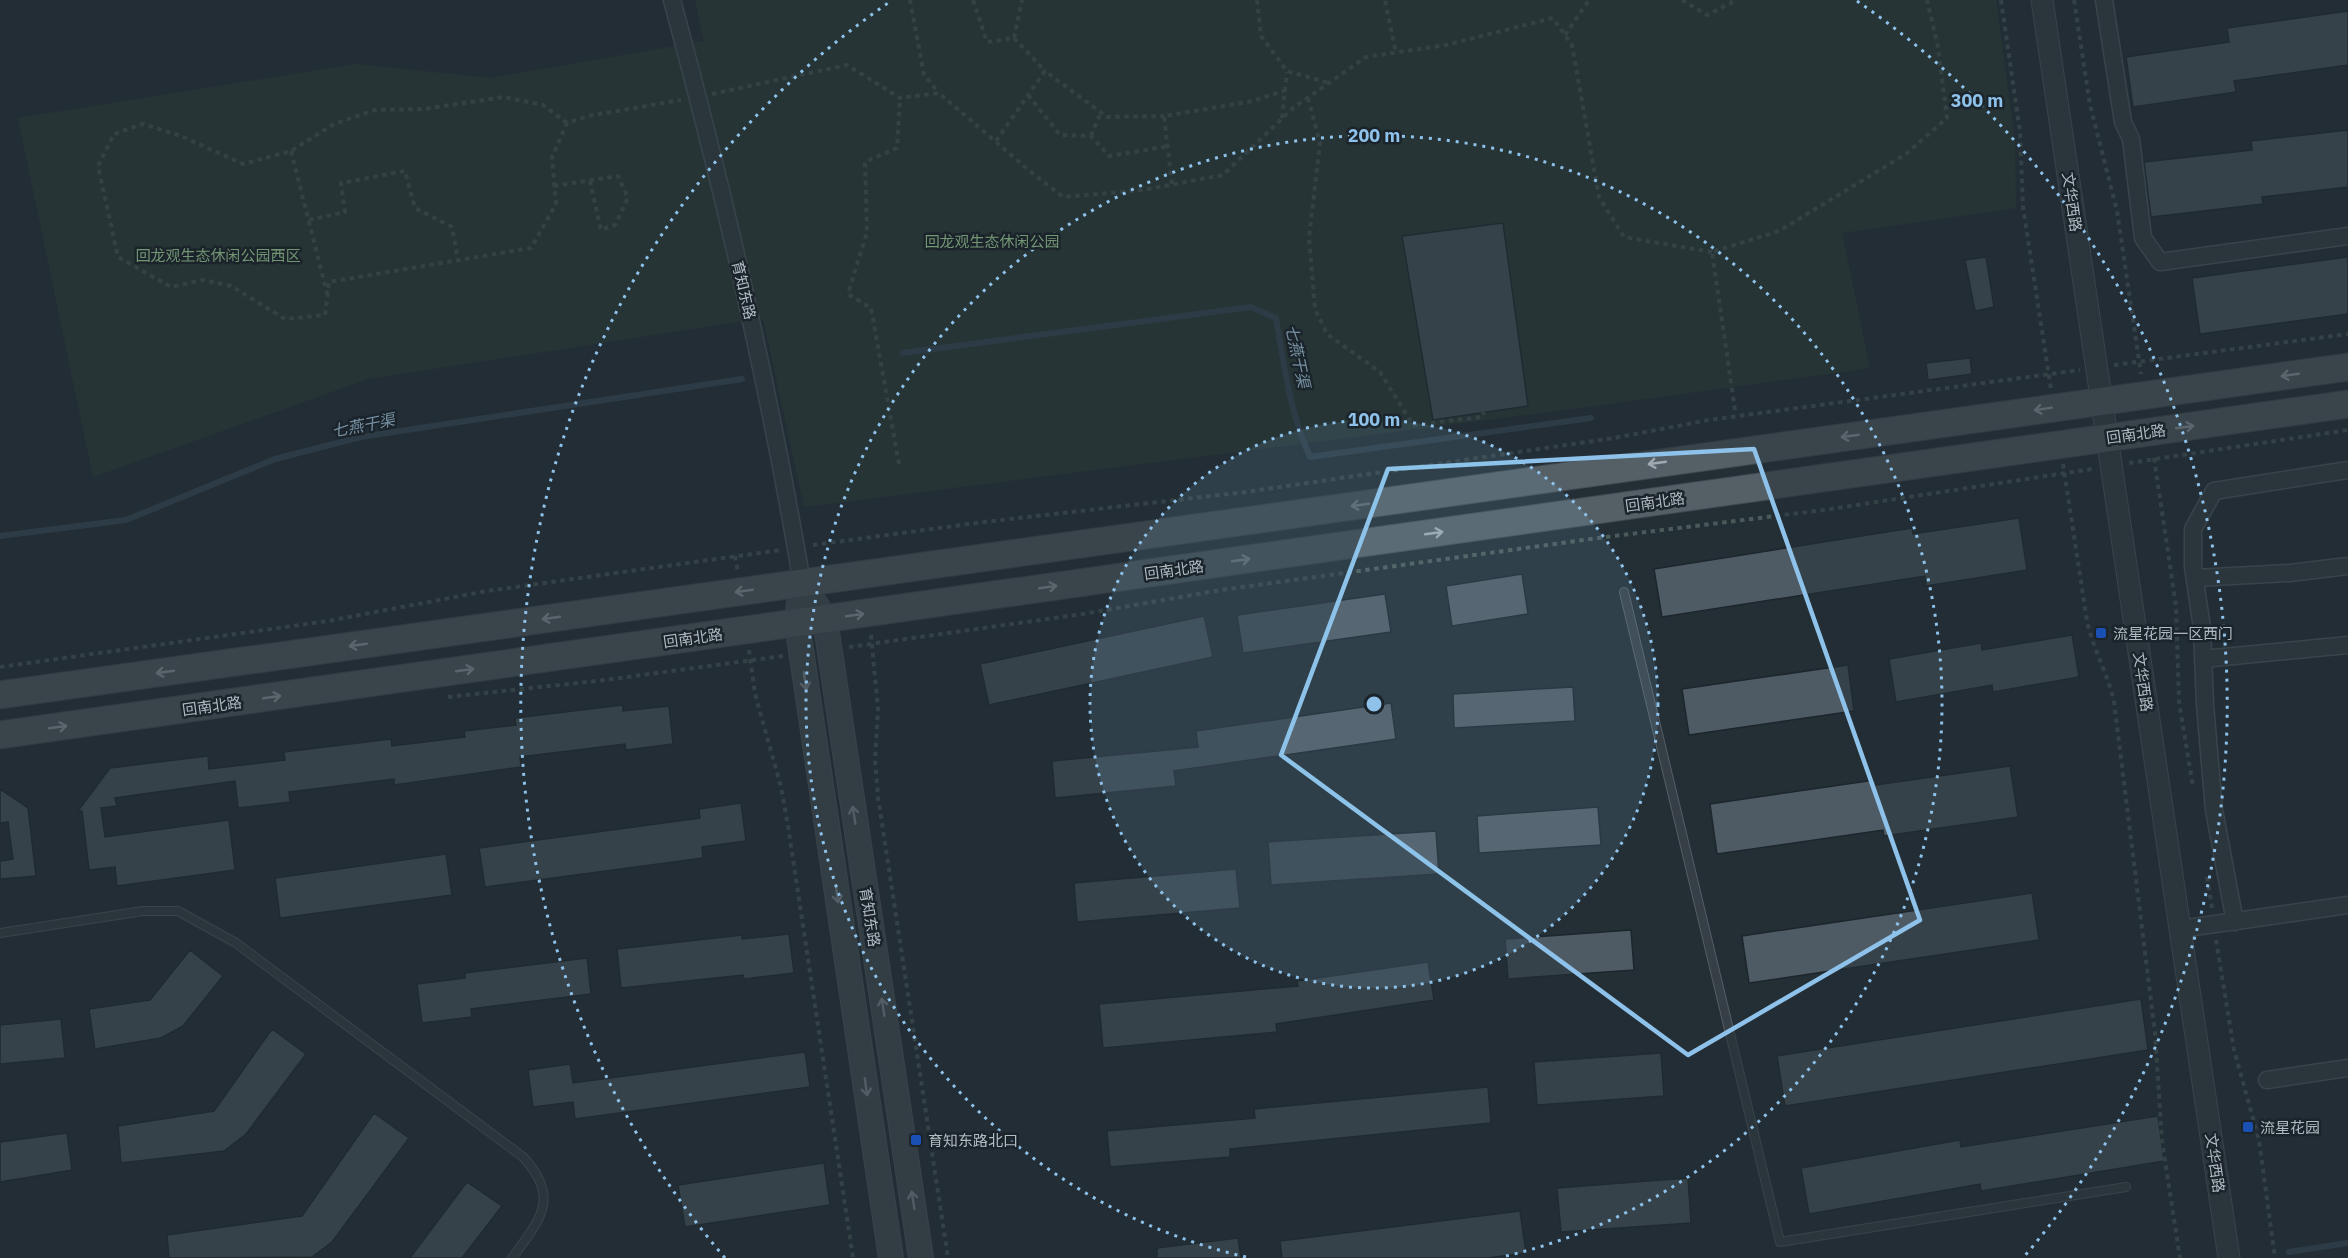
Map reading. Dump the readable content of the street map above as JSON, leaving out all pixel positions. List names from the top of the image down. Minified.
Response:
{"streets":{"main road":["育知东路","回南北路"],"street":["文华西路"]},"crossings":[["文华西路","回南北路"],["育知东路","回南北路"]],"water":["七燕干渠"],"parks":["回龙观生态休闲公园","回龙观生态休闲公园西区"],"places":{"transit":["流星花园一区西门","流星花园","育知东路北口"]},"rings":["300 m","200 m","100 m"]}
